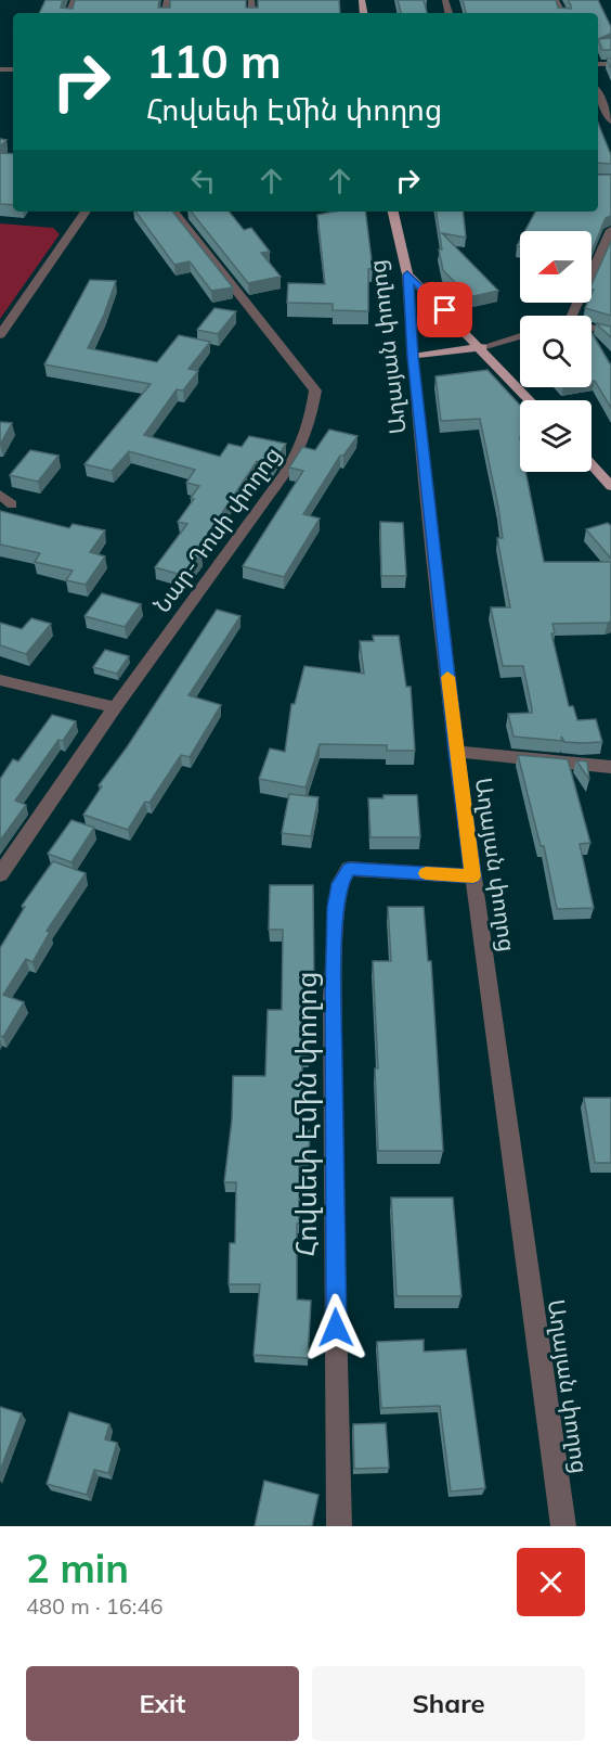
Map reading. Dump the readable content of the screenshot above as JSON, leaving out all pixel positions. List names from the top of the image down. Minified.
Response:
{"streets":{"main road":["Աղայան փողոց"],"street":["Նար-Դոսի փողոց","Հովսեփ Էմին փողոց"]},"crossings":[["Աղայան փողոց","Հովսեփ Էմին փողոց"]],"north":"left","page":{"turn":["110 m","Հովսեփ Էմին փողոց"],"heading":["2 min","480 m · 16:46"],"buttons":["Exit","Share"]}}
